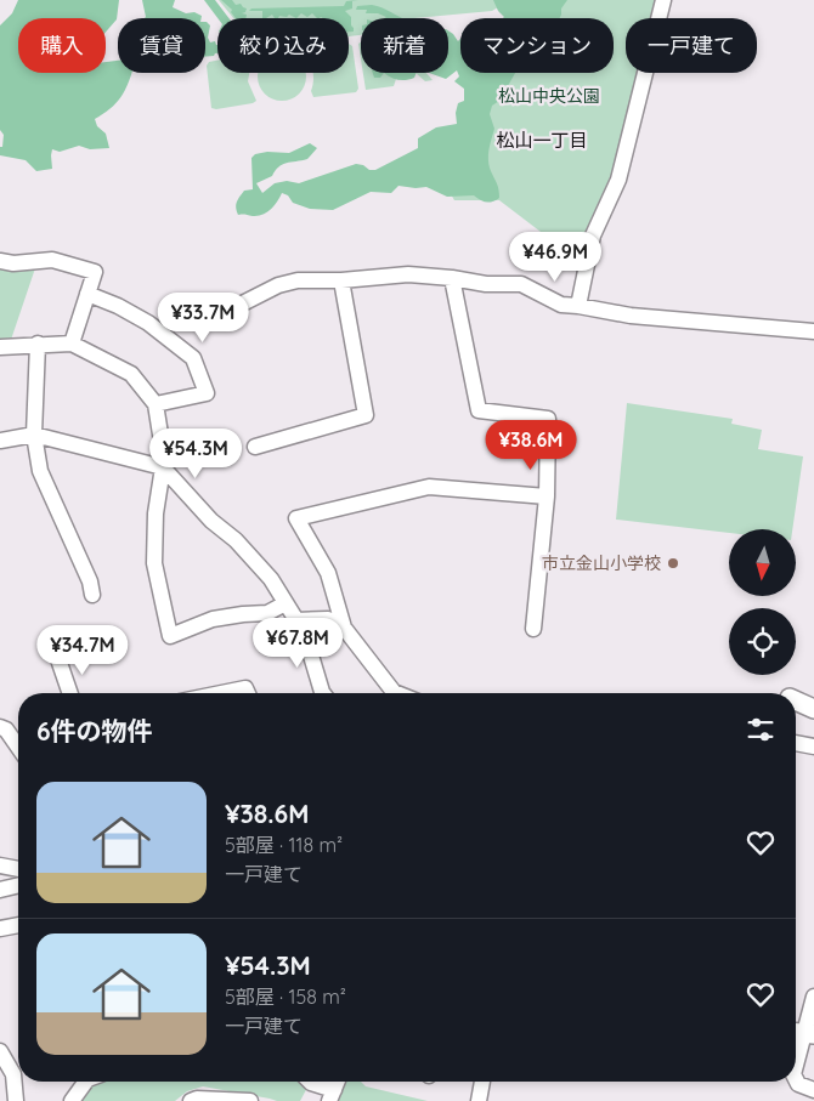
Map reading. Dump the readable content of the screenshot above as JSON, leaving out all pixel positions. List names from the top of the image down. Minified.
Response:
{"districts":["松山一丁目"],"parks":["松山中央公園"],"places":["市立金山小学校"],"north":"bottom","page":{"chip":["購入","賃貸","絞り込み","新着","マンション","一戸建て"],"price":["¥46.9M","¥33.7M","¥38.6M","¥54.3M","¥67.8M","¥34.7M"],"heading":"6件の物件","list":[{"name":"¥38.6M","note":"5部屋 · 118 m² · 一戸建て"},{"name":"¥54.3M","note":"5部屋 · 158 m² · 一戸建て"}]}}
